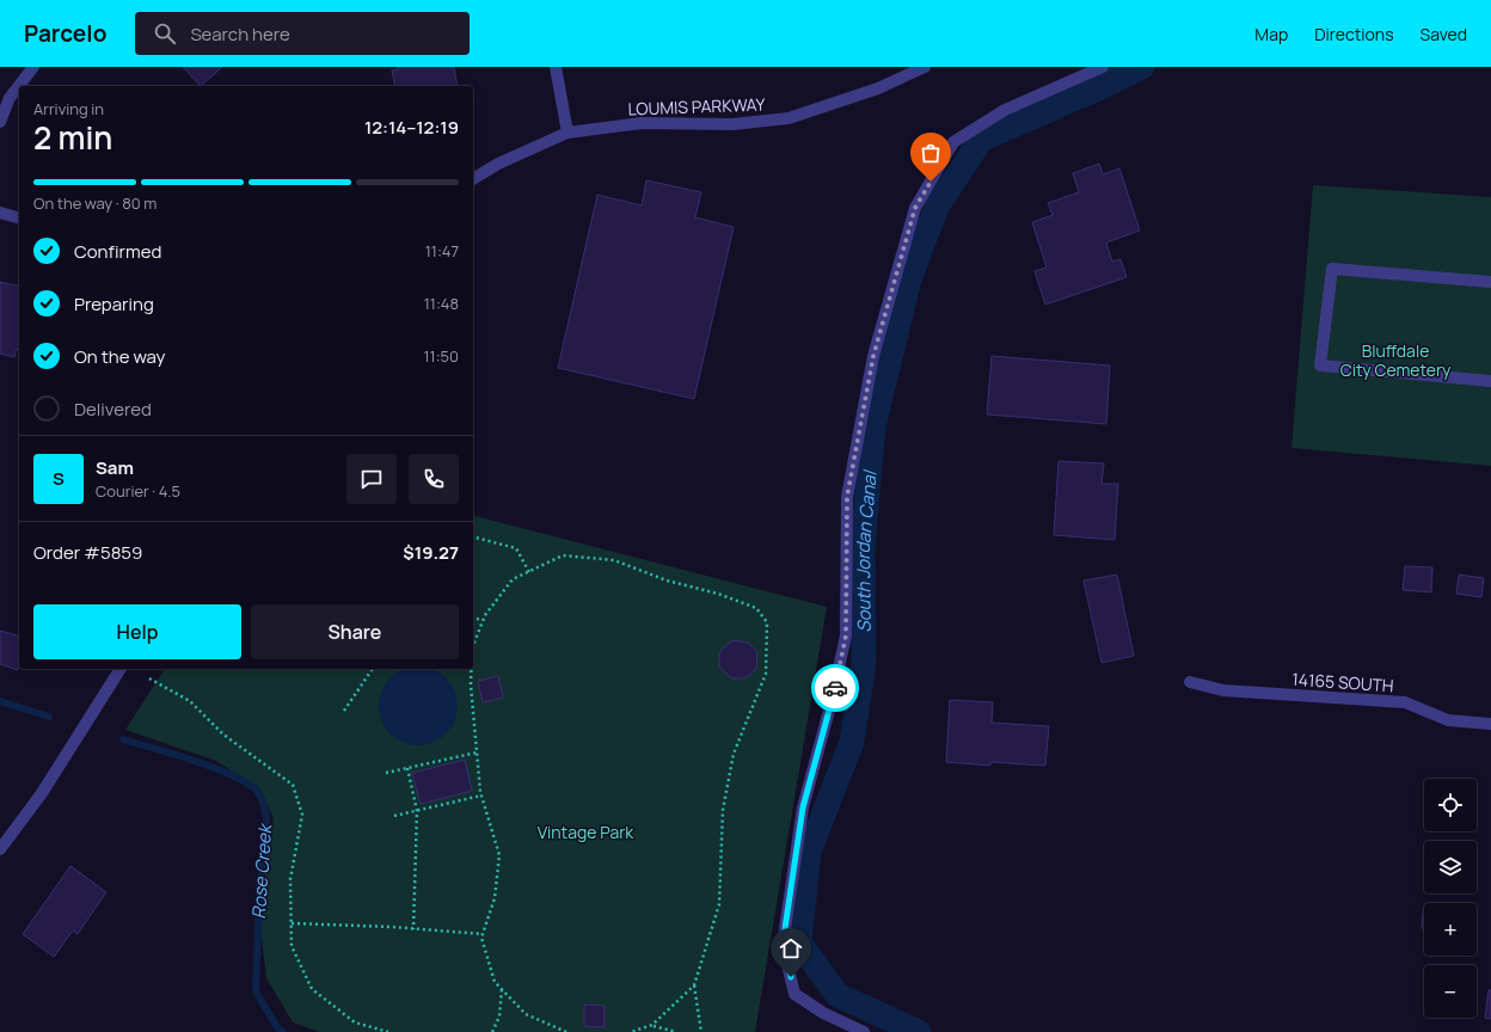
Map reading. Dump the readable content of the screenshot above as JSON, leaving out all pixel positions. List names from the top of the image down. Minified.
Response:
{"streets":{"street":["LOUMIS PARKWAY","14165 SOUTH"]},"water":["South Jordan Canal","Rose Creek"],"parks":["Bluffdale City Cemetery","Vintage Park"],"page":{"header":"Parcelo","search":"Search here","nav":["Map","Directions","Saved"],"heading":["2 min","Arriving in","12:14–12:19"],"panel":["Sam","Courier · 4.5","Order #5859","$19.27"],"bar":"On the way · 80 m","list":[["Confirmed","11:47"],["Preparing","11:48"],["On the way","11:50"],"Delivered"],"round":"S","buttons":["Help","Share"],"map_buttons":["+","−"]}}
